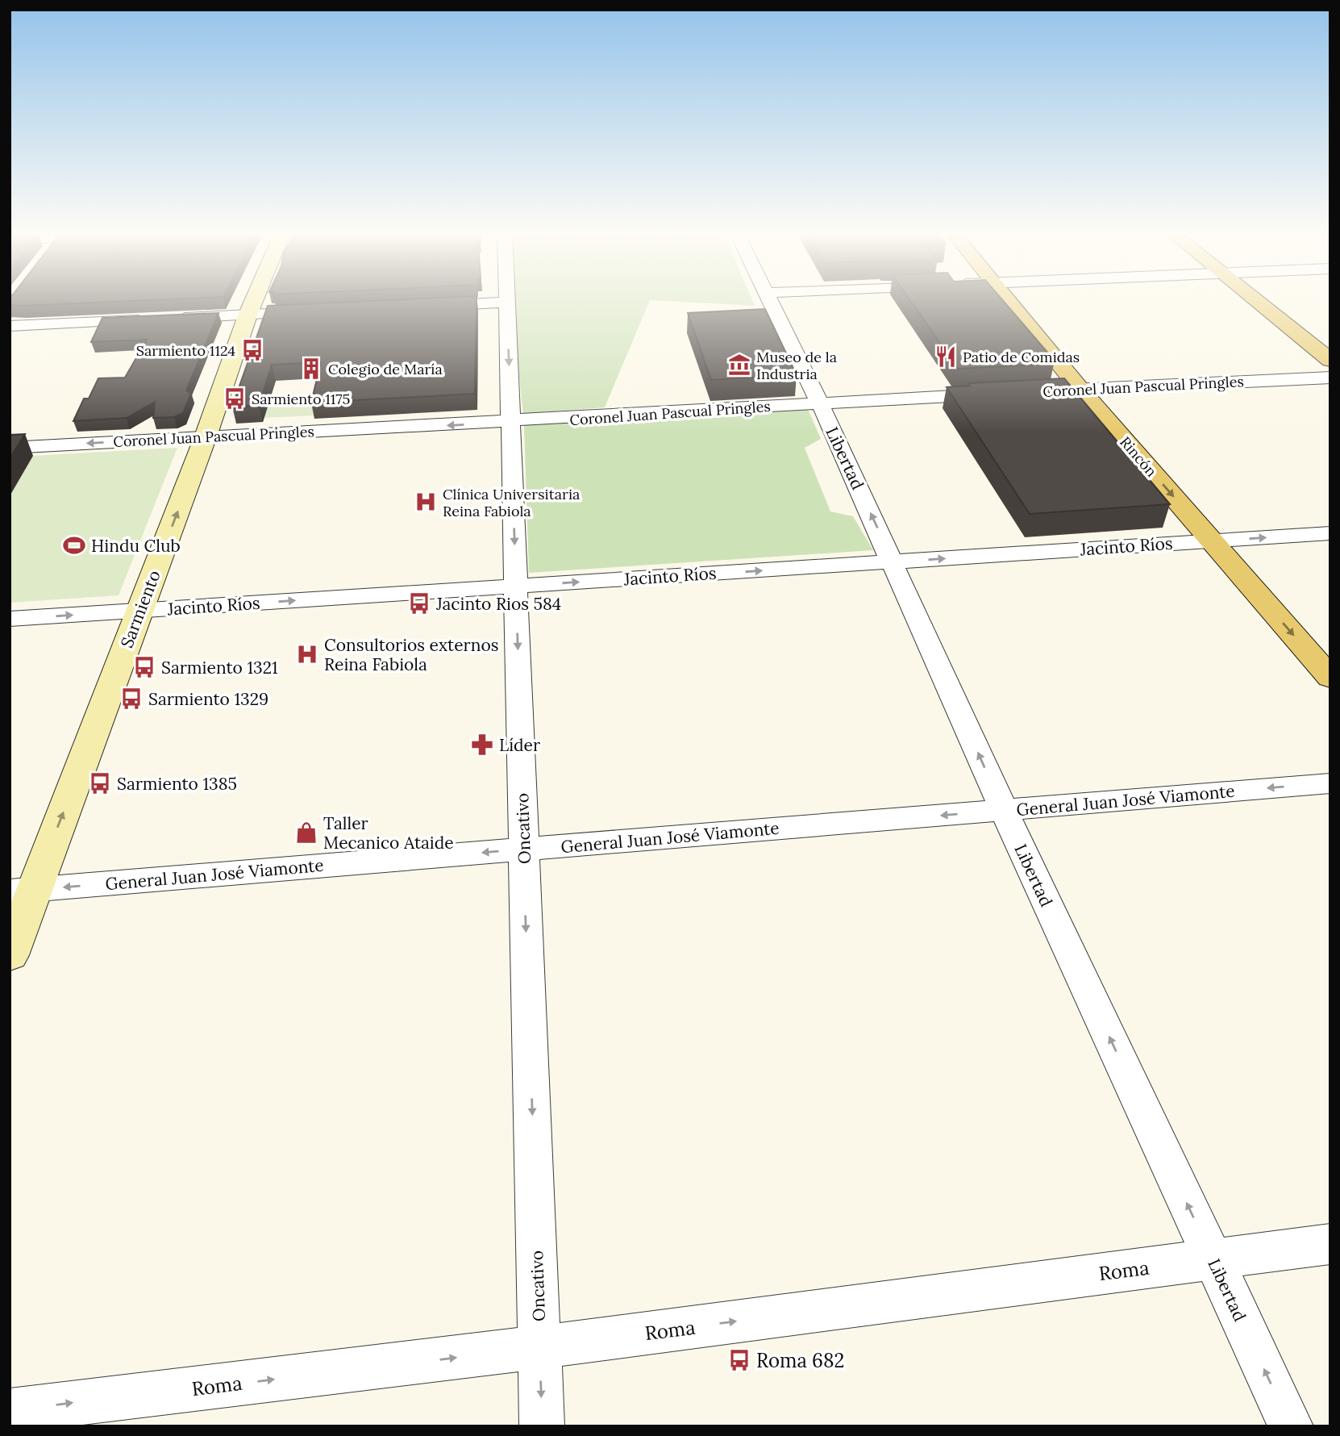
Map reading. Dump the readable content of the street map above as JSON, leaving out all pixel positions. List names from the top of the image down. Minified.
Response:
{"streets":{"main road":["Rincón","Sarmiento"],"street":["Coronel Juan Pascual Pringles","Libertad","Jacinto Ríos","General Juan José Viamonte","Oncativo","Roma"]},"crossings":[["Coronel Juan Pascual Pringles","Rincón"],["Coronel Juan Pascual Pringles","Libertad"],["Coronel Juan Pascual Pringles","Sarmiento"],["Coronel Juan Pascual Pringles","Oncativo"],["Rincón","Jacinto Ríos"],["Libertad","Jacinto Ríos"],["Libertad","General Juan José Viamonte"],["Libertad","Roma"],["Jacinto Ríos","Sarmiento"],["Jacinto Ríos","Oncativo"],["Sarmiento","General Juan José Viamonte"],["General Juan José Viamonte","Oncativo"],["Oncativo","Roma"]],"one_way":["Rincón","Libertad","Jacinto Ríos","Sarmiento","General Juan José Viamonte","Oncativo","Roma"],"places":{"bus stop":["Sarmiento 1124","Sarmiento 1175","Jacinto Rios 584","Sarmiento 1321","Sarmiento 1329","Sarmiento 1385","Roma 682"],"restaurant":["Patio de Comidas"],"museum":["Museo de la Industria"],"building":["Colegio de María"],"hospital":["Clínica Universitaria Reina Fabiola","Consultorios externos Reina Fabiola"],"sports":["Hindu Club"],"pharmacy":["Líder"],"shop":["Taller Mecanico Ataide"]}}
